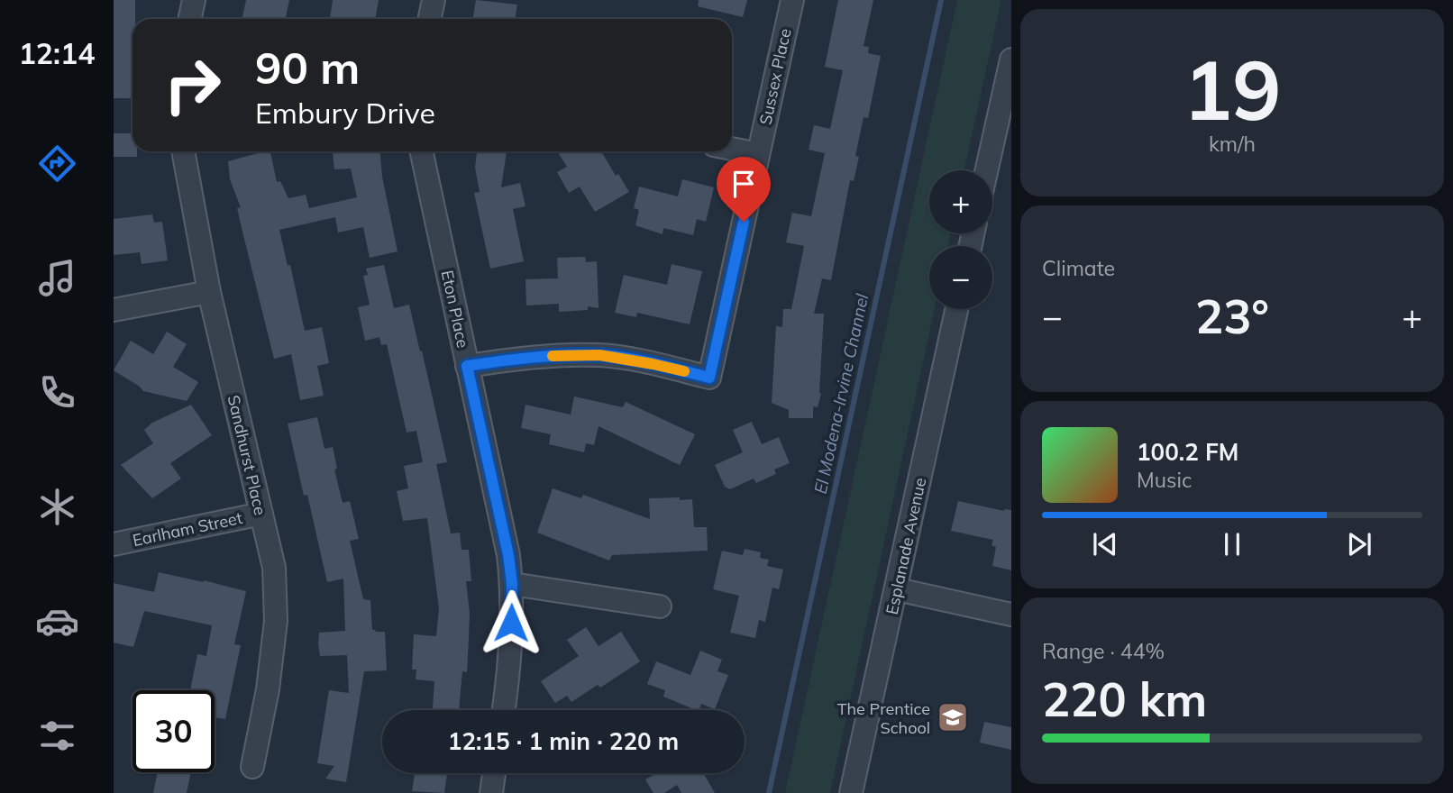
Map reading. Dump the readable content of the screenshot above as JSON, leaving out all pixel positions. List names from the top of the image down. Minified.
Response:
{"streets":{"street":["Sussex Place","Eton Place","Sandhurst Place","Earlham Street","Esplanade Avenue"]},"crossings":[["Sussex Place","Eton Place"],["Sandhurst Place","Earlham Street"]],"water":["El Modena-Irvine Channel"],"places":{"school or university":["The Prentice School"]},"page":{"tabs":"12:14","tile":[["19","km/h"],"Climate",["Range · 44%","220 km"]],"turn":["90 m","Embury Drive"],"map_buttons":["+","−"],"heat":["−","23°","+"],"song":["100.2 FM","Music"],"limit":"30","trip":"12:15 · 1 min · 220 m"}}
